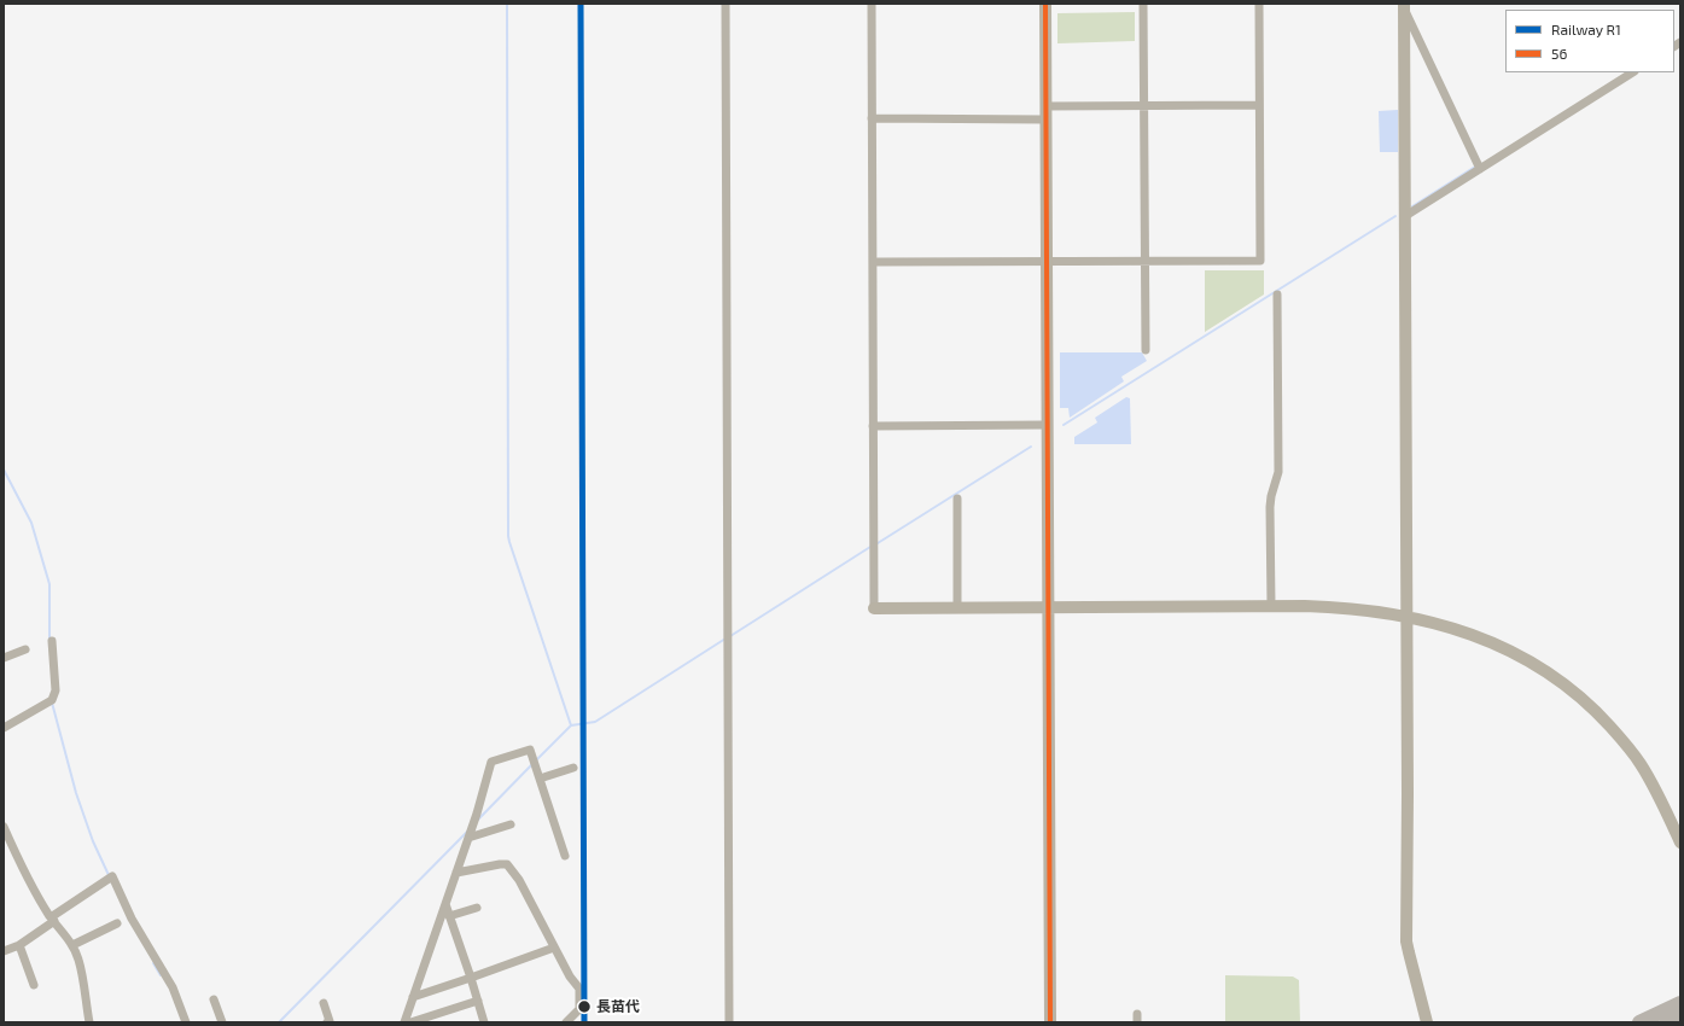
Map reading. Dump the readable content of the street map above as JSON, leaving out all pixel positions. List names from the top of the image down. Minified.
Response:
{"places":["長苗代"],"lines":["rail line R1","transit line 56"],"legend":["Railway R1","56"]}
